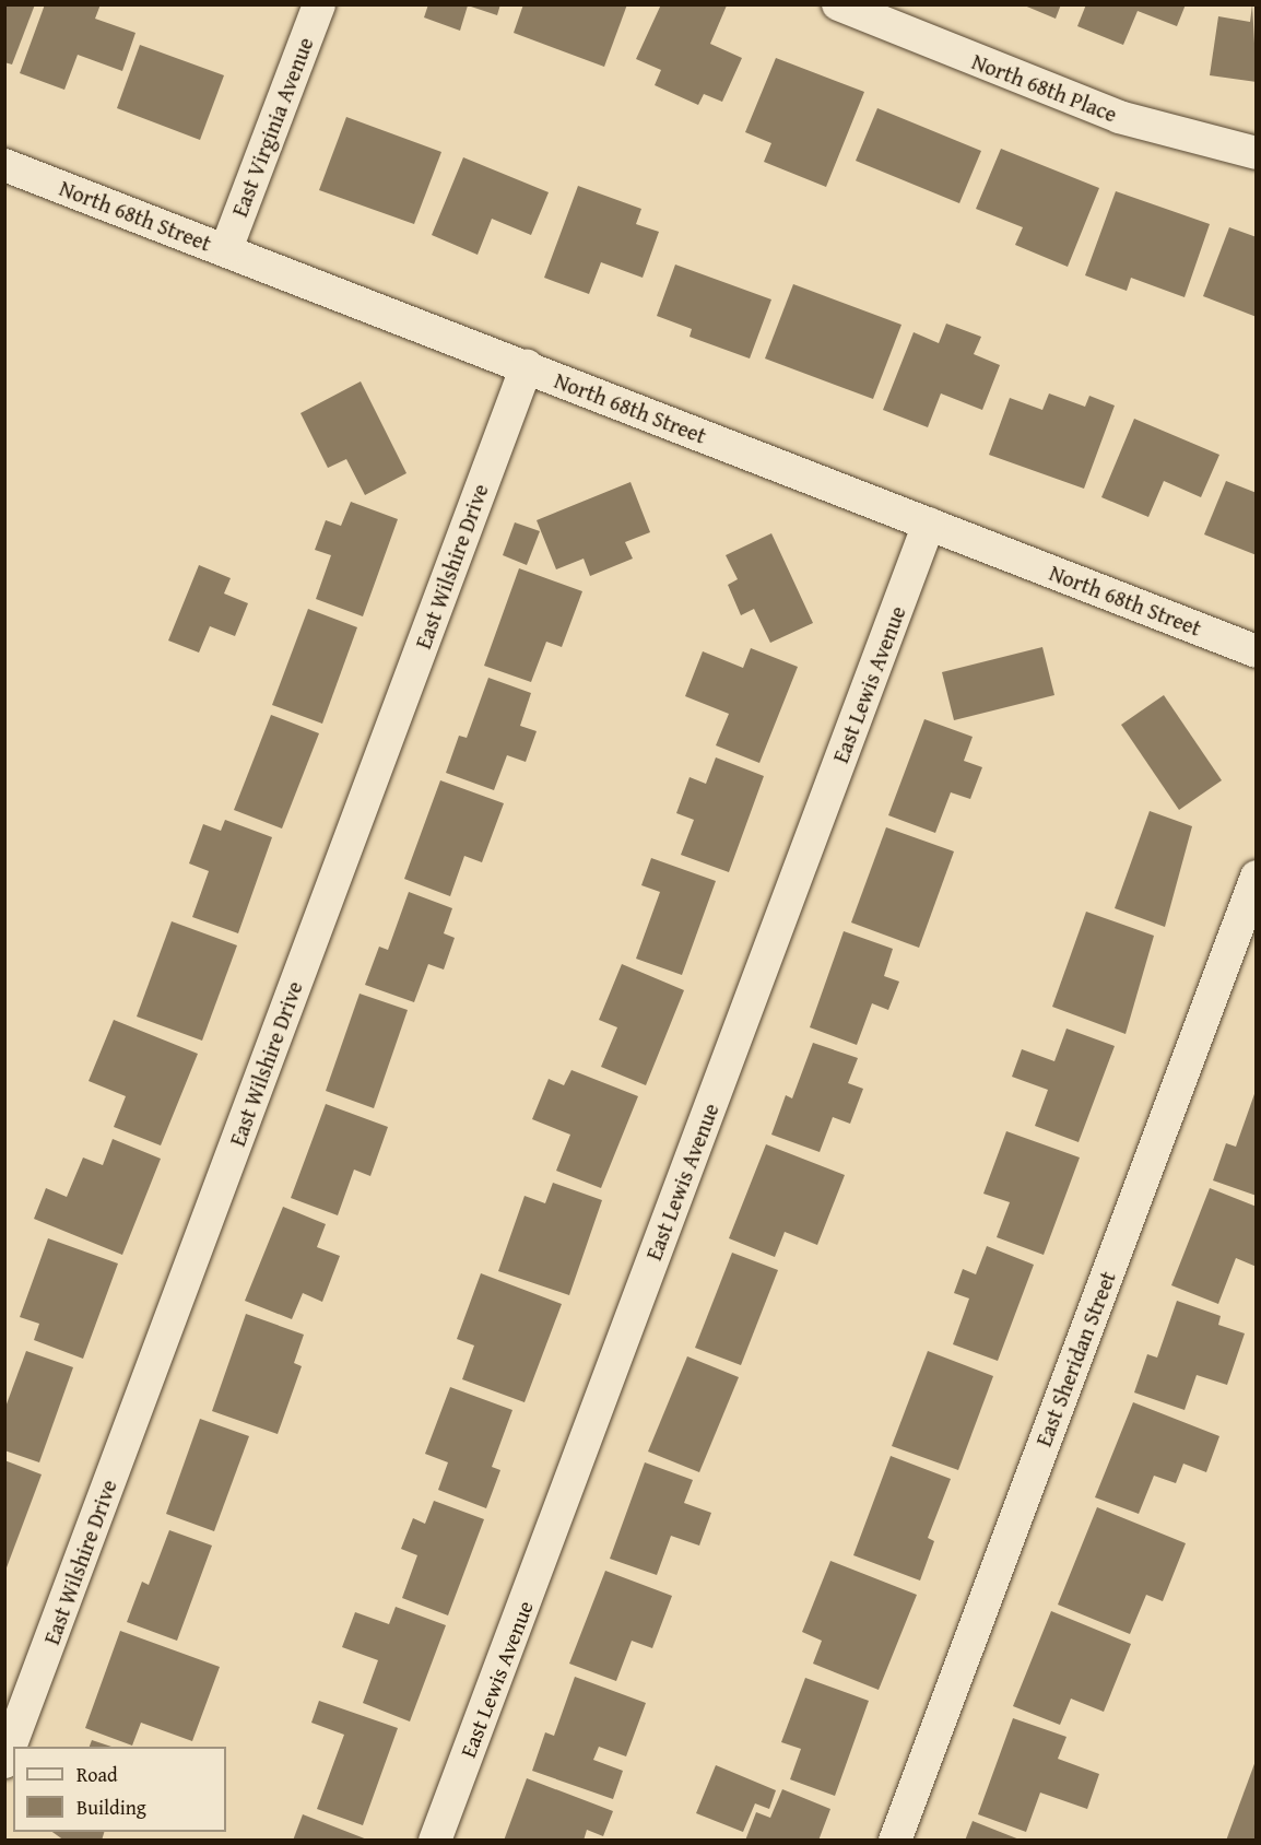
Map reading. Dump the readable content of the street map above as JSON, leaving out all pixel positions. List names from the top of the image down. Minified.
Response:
{"streets":{"street":["North 68th Place","East Virginia Avenue","North 68th Street","East Wilshire Drive","East Lewis Avenue","East Sheridan Street"]},"crossings":[["East Virginia Avenue","North 68th Street"],["North 68th Street","East Wilshire Drive"],["North 68th Street","East Lewis Avenue"]],"legend":["Road","Building"]}
